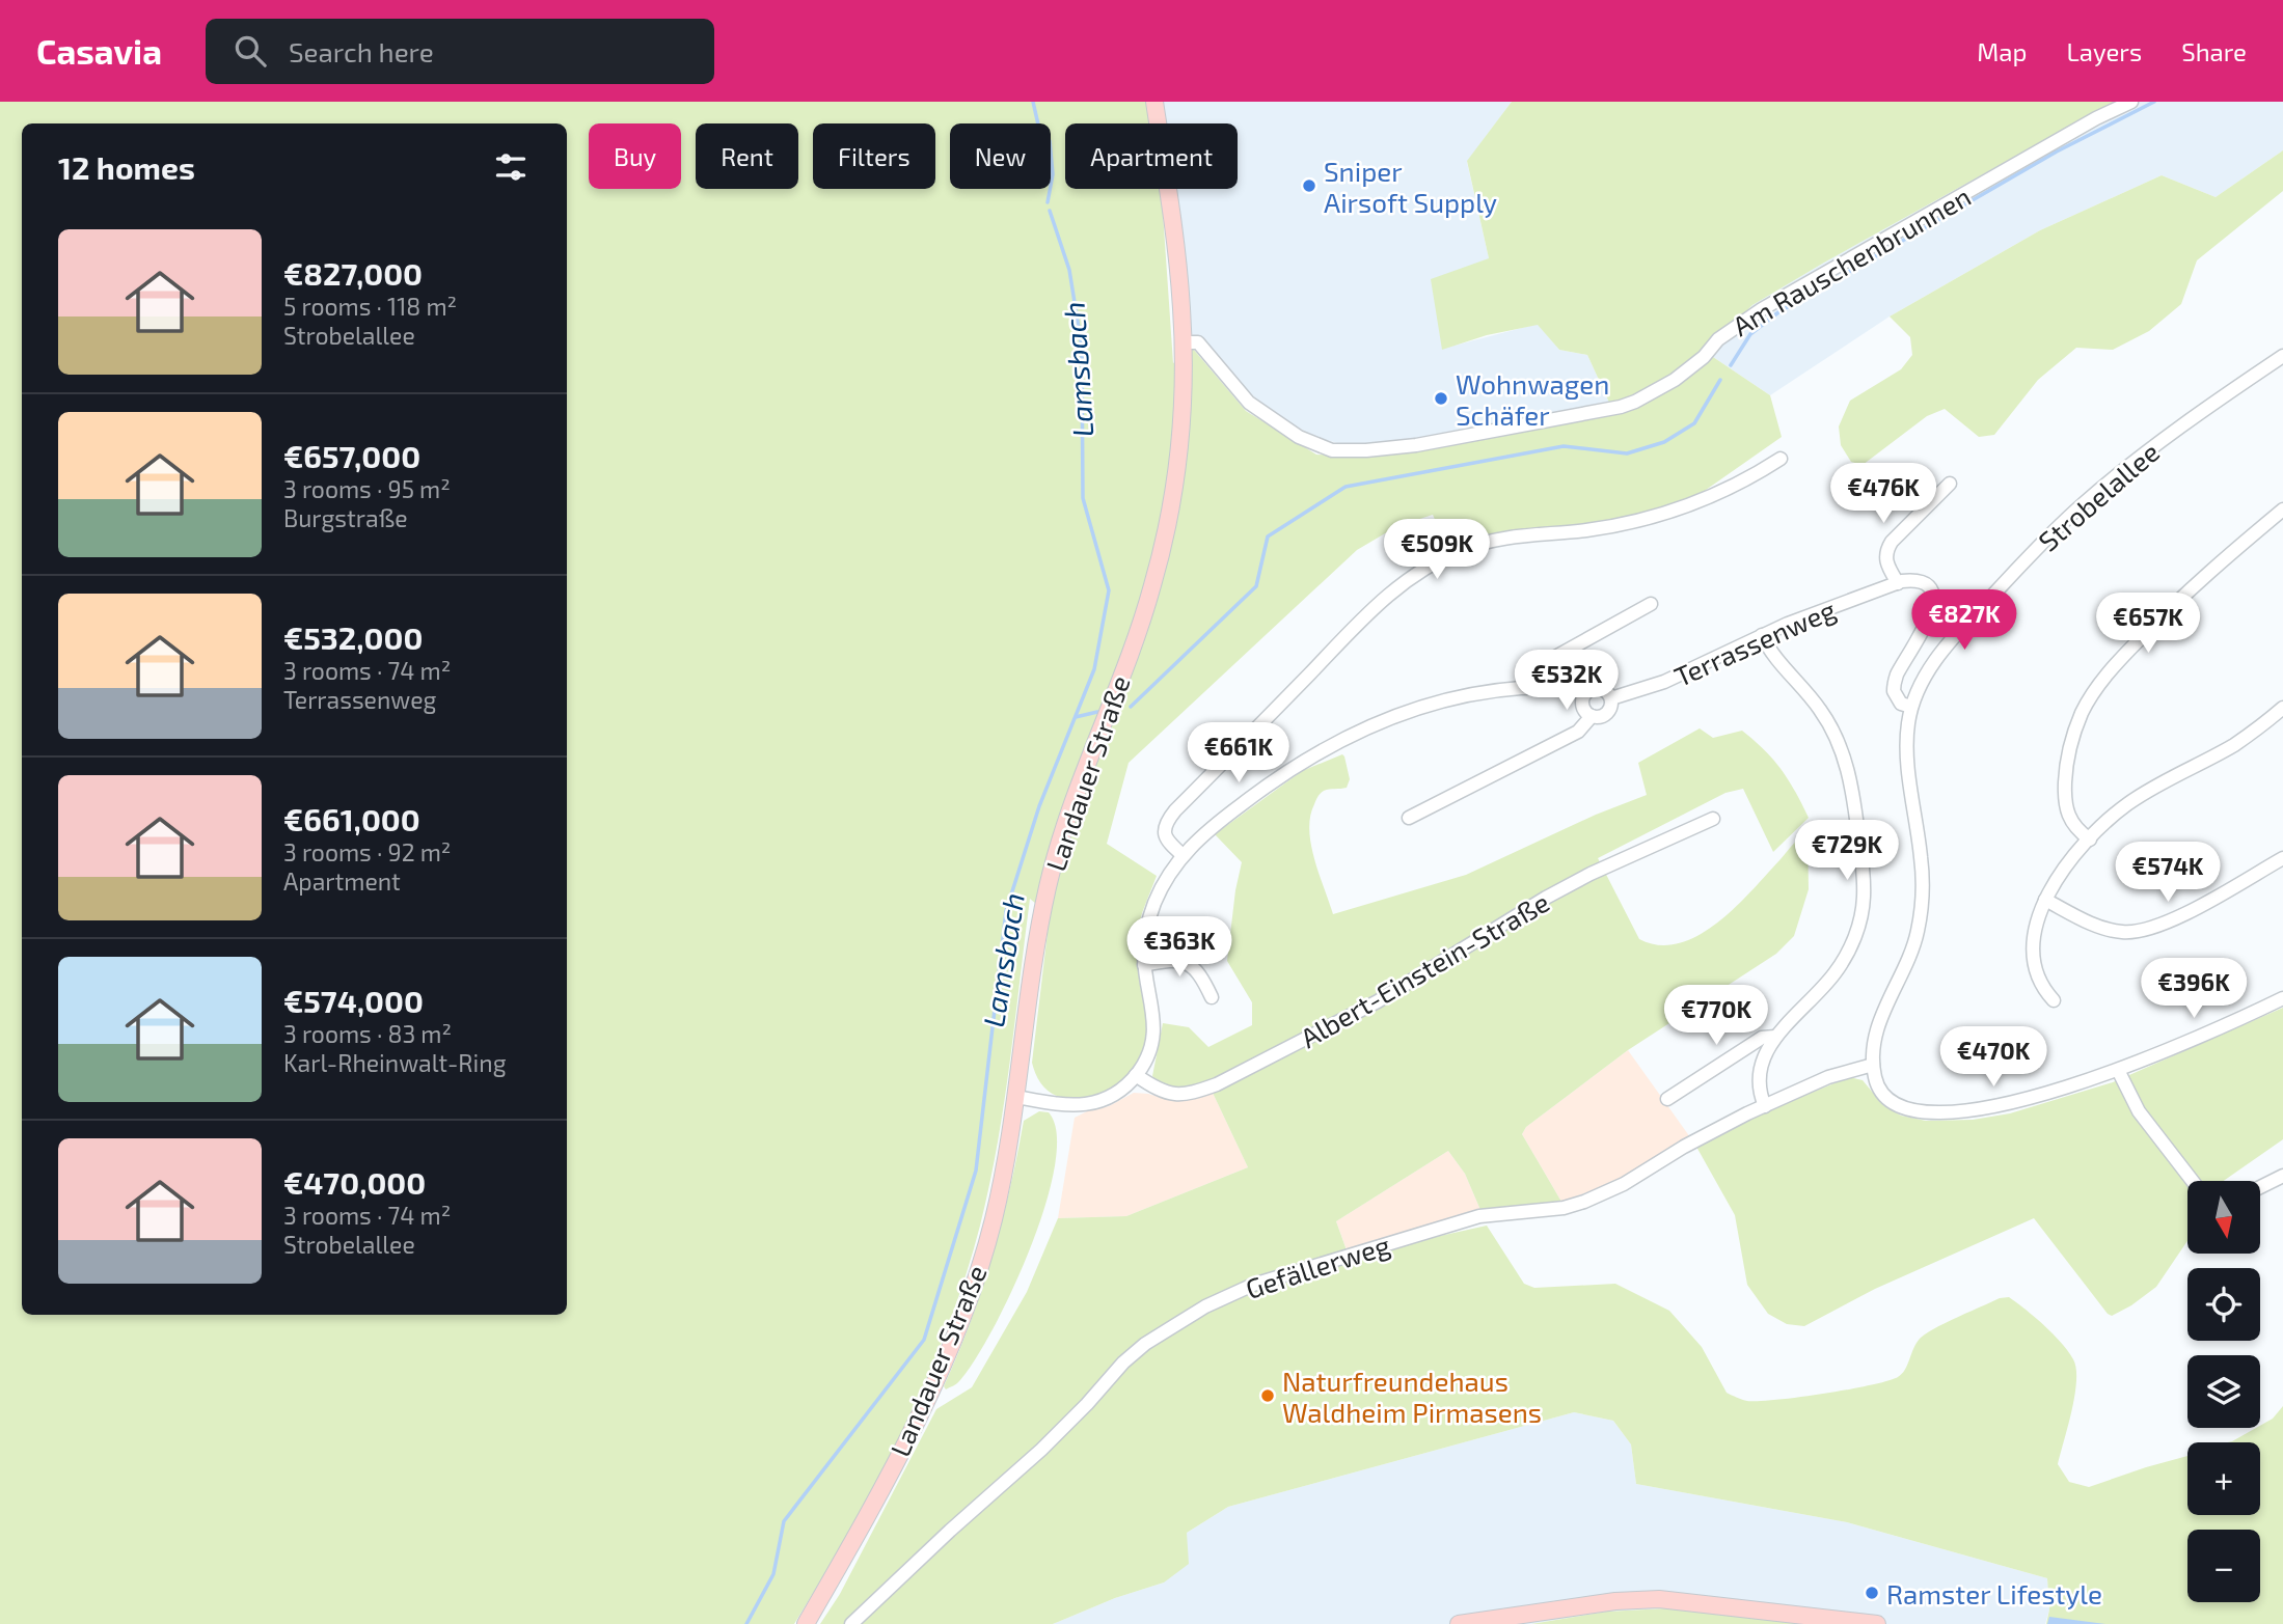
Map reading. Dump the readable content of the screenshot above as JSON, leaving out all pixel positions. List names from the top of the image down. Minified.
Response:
{"streets":{"main road":["Landauer Straße"],"street":["Am Rauschenbrunnen","Strobelallee","Terrassenweg","Albert-Einstein-Straße","Gefällerweg"]},"crossings":[["Am Rauschenbrunnen","Landauer Straße"],["Strobelallee","Gefällerweg"]],"water":["Lamsbach"],"places":["Sniper Airsoft Supply","Wohnwagen Schäfer","Naturfreundehaus Waldheim Pirmasens","Ramster Lifestyle"],"north":"bottom","page":{"header":"Casavia","search":"Search here","nav":["Map","Layers","Share"],"chip":["Buy","Rent","Filters","New","Apartment"],"heading":"12 homes","list":[{"name":"€827,000","note":"5 rooms · 118 m² · Strobelallee"},{"name":"€657,000","note":"3 rooms · 95 m² · Burgstraße"},{"name":"€532,000","note":"3 rooms · 74 m² · Terrassenweg"},{"name":"€661,000","note":"3 rooms · 92 m² · Apartment"},{"name":"€574,000","note":"3 rooms · 83 m² · Karl-Rheinwalt-Ring"},{"name":"€470,000","note":"3 rooms · 74 m² · Strobelallee"}],"price":["€476K","€509K","€827K","€657K","€532K","€661K","€729K","€574K","€363K","€396K","€770K","€470K"],"map_buttons":["+","−"]}}
